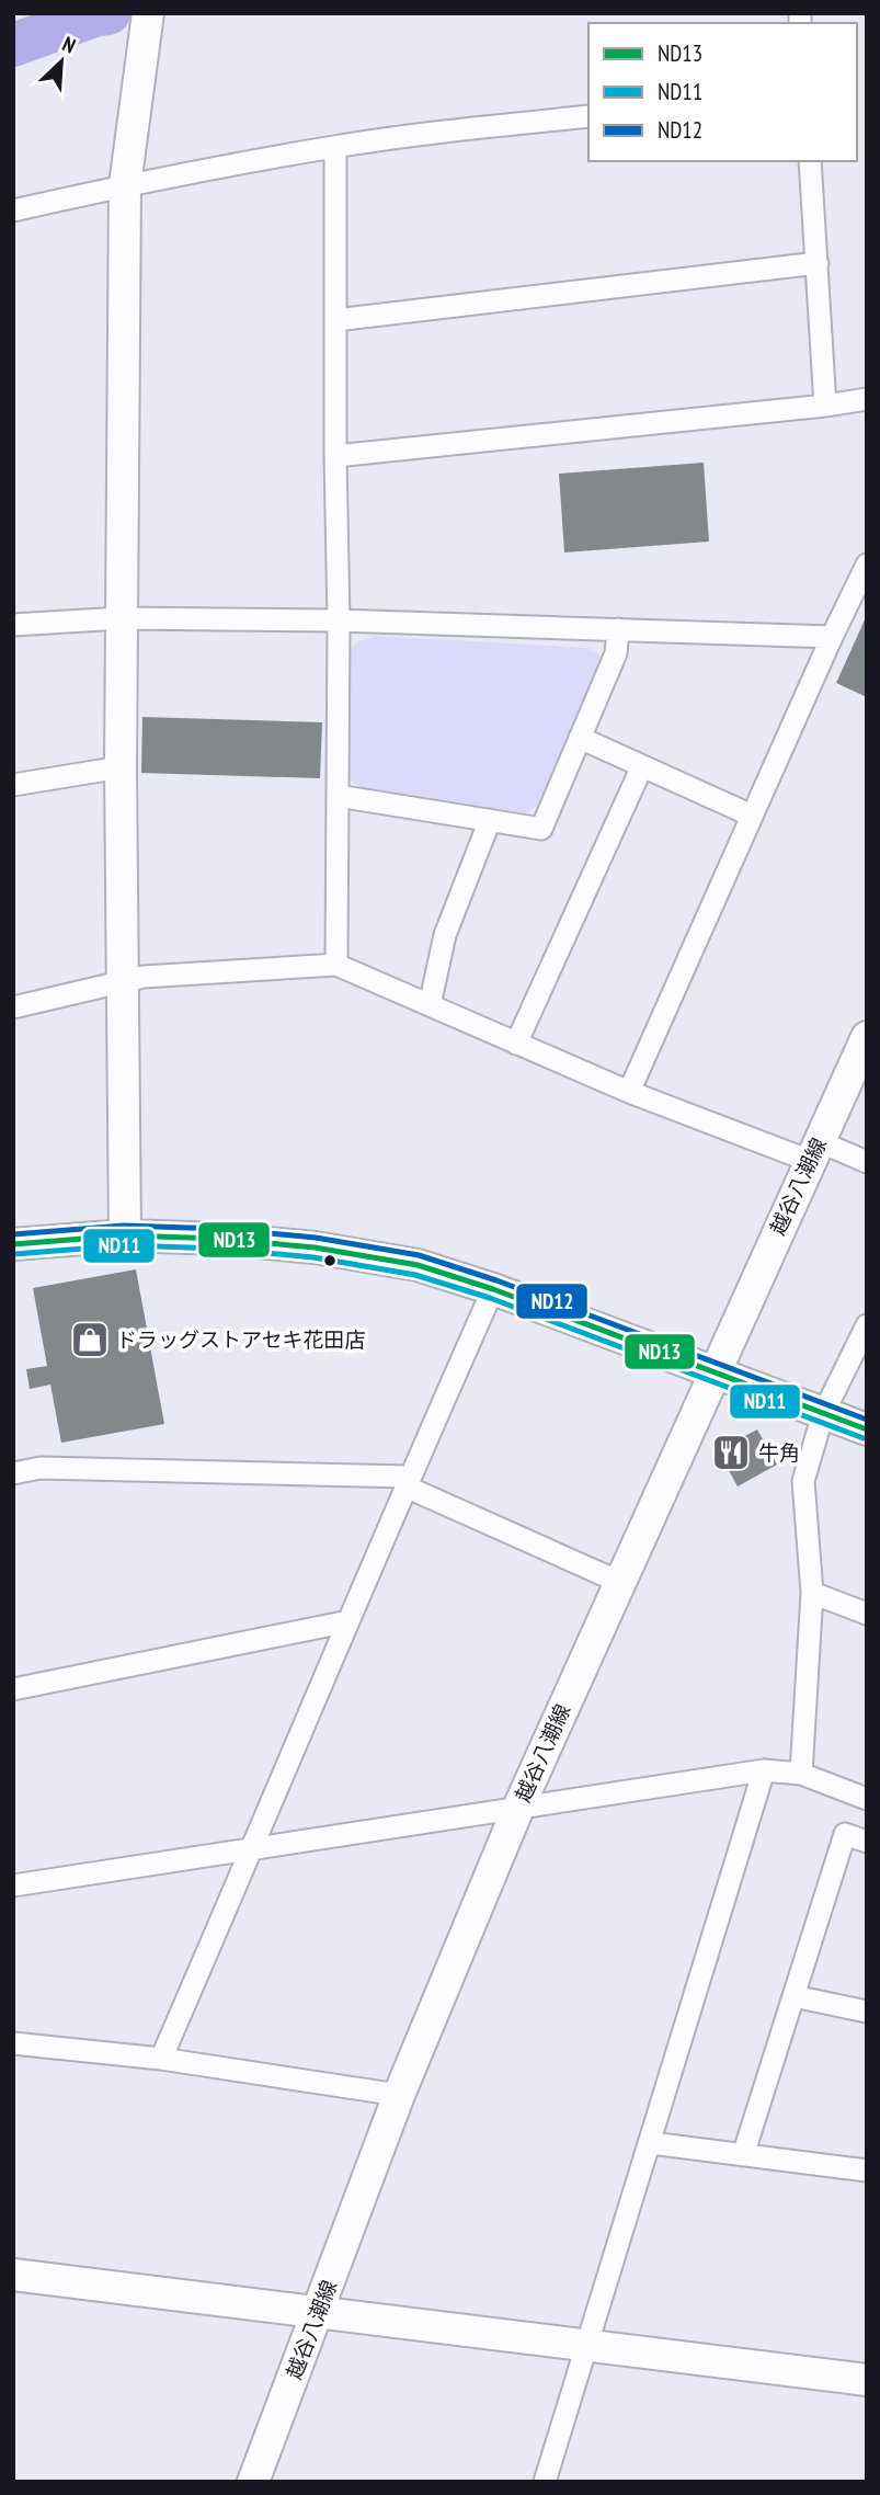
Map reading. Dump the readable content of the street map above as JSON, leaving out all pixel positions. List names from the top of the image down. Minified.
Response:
{"streets":{"street":["越谷八潮線"]},"places":{"shop":["ドラッグストアセキ花田店"],"restaurant":["牛角"]},"lines":["transit line ND12","transit line ND13","transit line ND11"],"legend":["ND13","ND11","ND12"],"north":"top right"}
